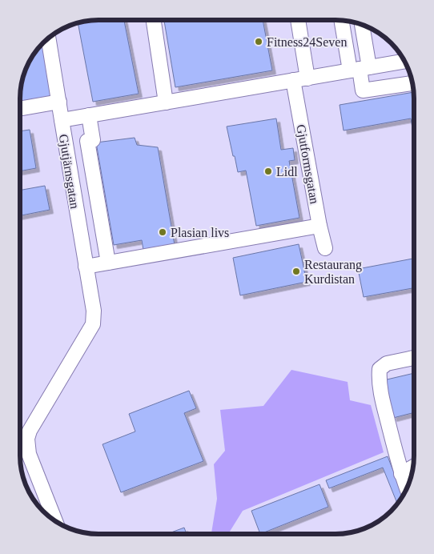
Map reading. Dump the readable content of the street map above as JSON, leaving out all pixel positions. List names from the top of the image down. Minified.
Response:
{"streets":{"street":["Gjutformsgatan","Gjutjärnsgatan"]},"crossings":[["Gjutformsgatan","Gjutjärnsgatan"]],"places":["Fitness24Seven","Lidl","Plasian livs","Restaurang Kurdistan"]}
